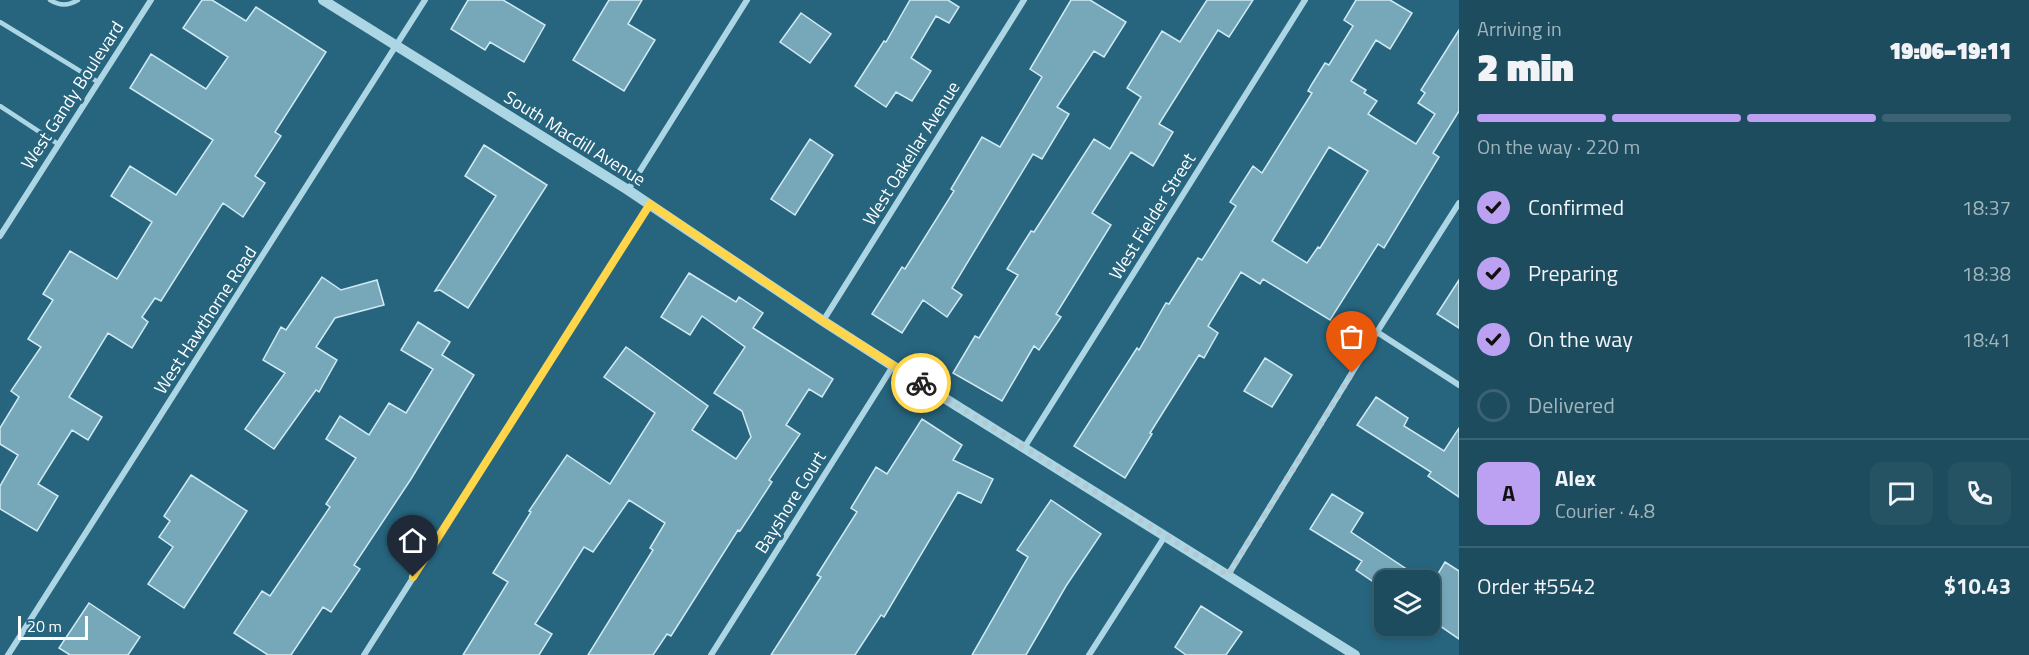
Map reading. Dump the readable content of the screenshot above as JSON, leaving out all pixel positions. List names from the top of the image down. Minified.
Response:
{"streets":{"street":["West Gandy Boulevard","South Macdill Avenue","West Oakellar Avenue","West Fielder Street","West Hawthorne Road","Bayshore Court"]},"crossings":[["South Macdill Avenue","West Oakellar Avenue"],["South Macdill Avenue","West Fielder Street"],["South Macdill Avenue","West Hawthorne Road"],["South Macdill Avenue","Bayshore Court"]],"scale_bar":"20 m","page":{"heading":["2 min","Arriving in","19:06–19:11"],"panel":["Alex","Courier · 4.8","Order #5542","$10.43"],"bar":"On the way · 220 m","list":[["Confirmed","18:37"],["Preparing","18:38"],["On the way","18:41"],"Delivered"],"round":"A","scale":"20 m"}}
